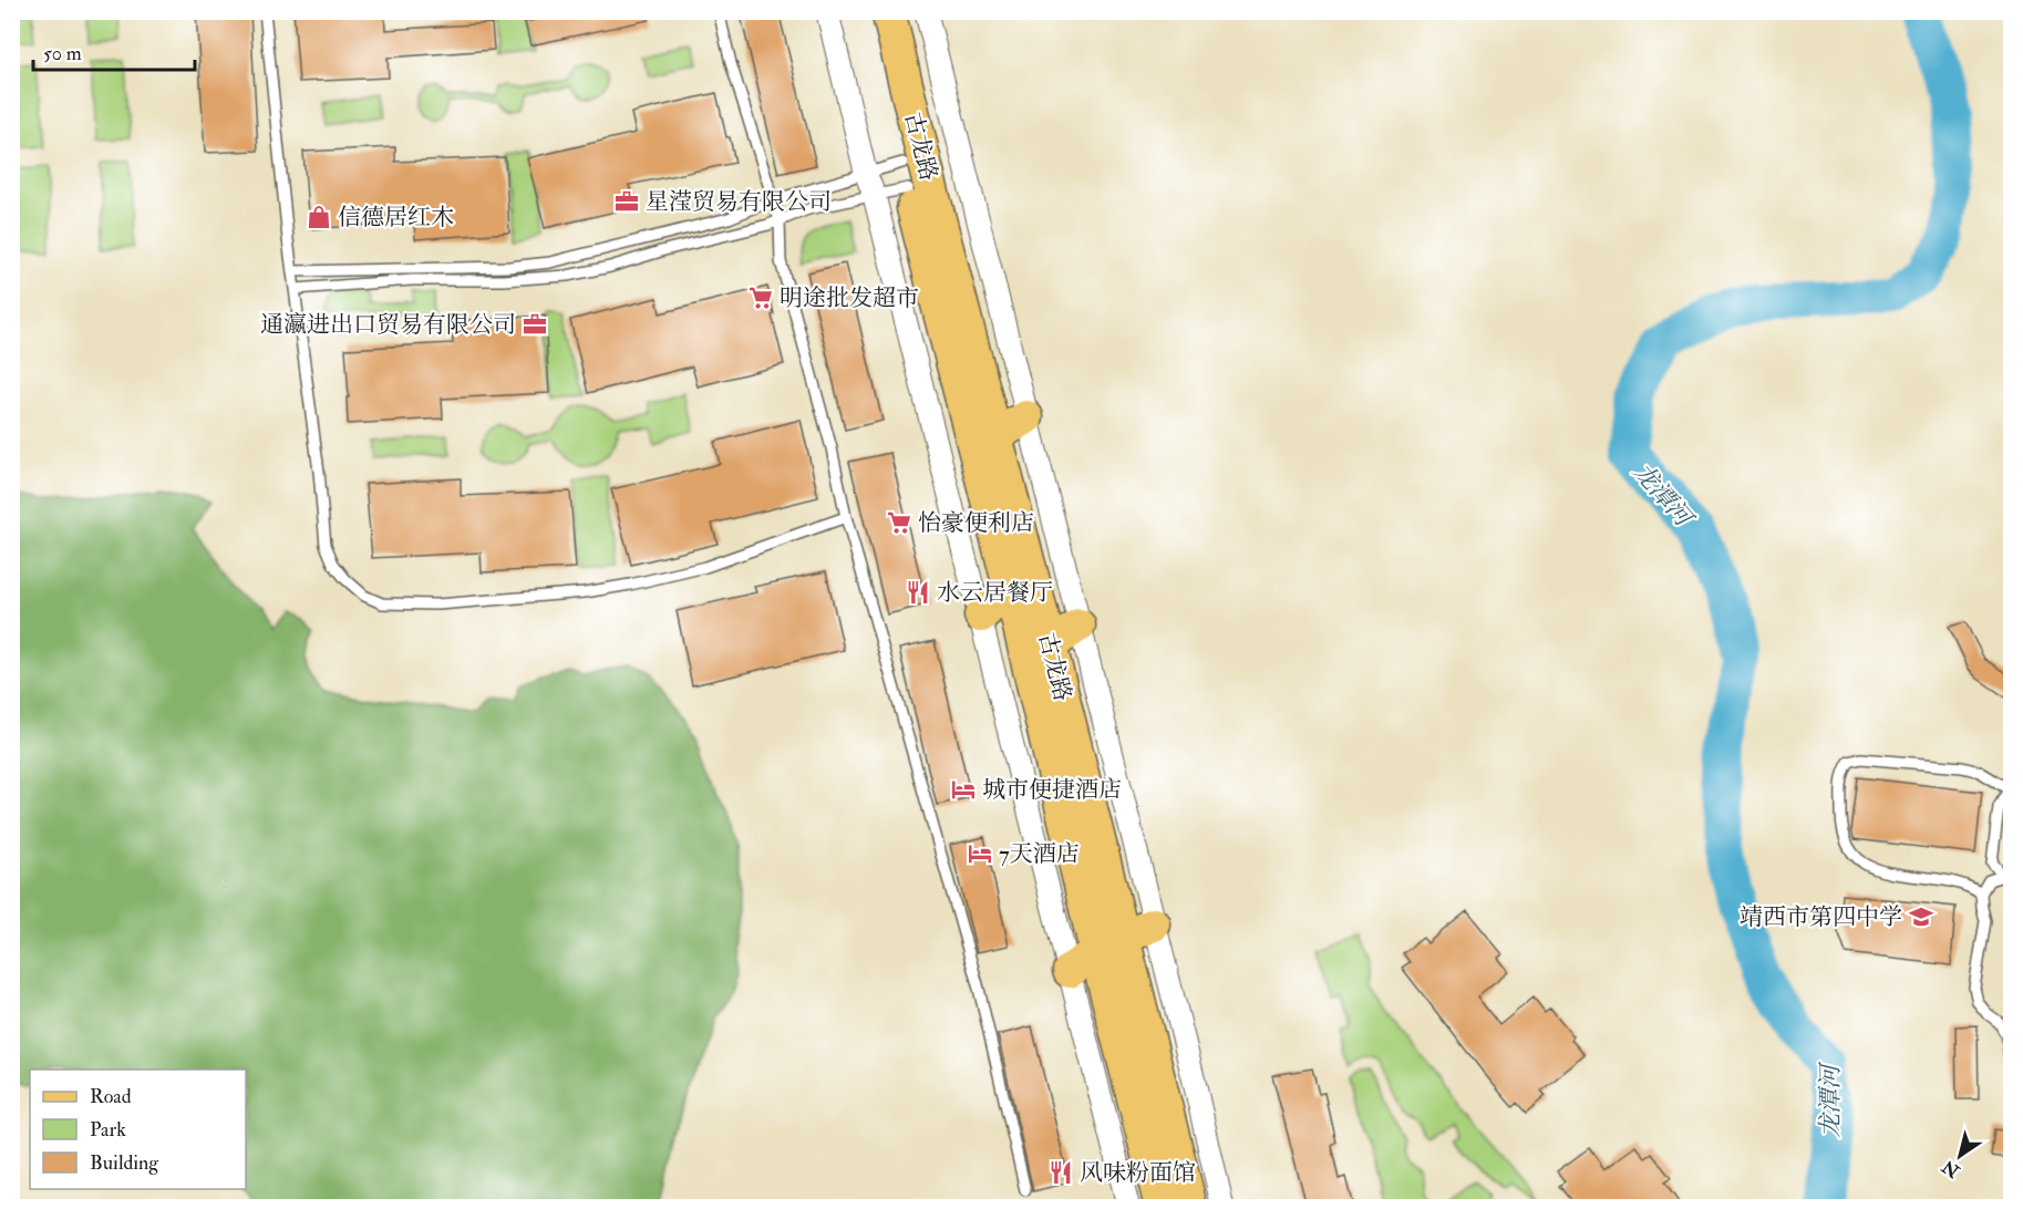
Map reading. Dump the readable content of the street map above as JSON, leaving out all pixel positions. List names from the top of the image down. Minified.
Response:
{"streets":{"main road":["古龙路"]},"water":["龙潭河"],"places":{"office":["星滢贸易有限公司","通瀛进出口贸易有限公司"],"shop":["信德居红木"],"supermarket":["明途批发超市","怡豪便利店"],"restaurant":["水云居餐厅","风味粉面馆"],"hotel":["城市便捷酒店","7天酒店"],"school or university":["靖西市第四中学"]},"legend":["Road","Park","Building"],"scale_bar":"50 m","north":"bottom left"}
